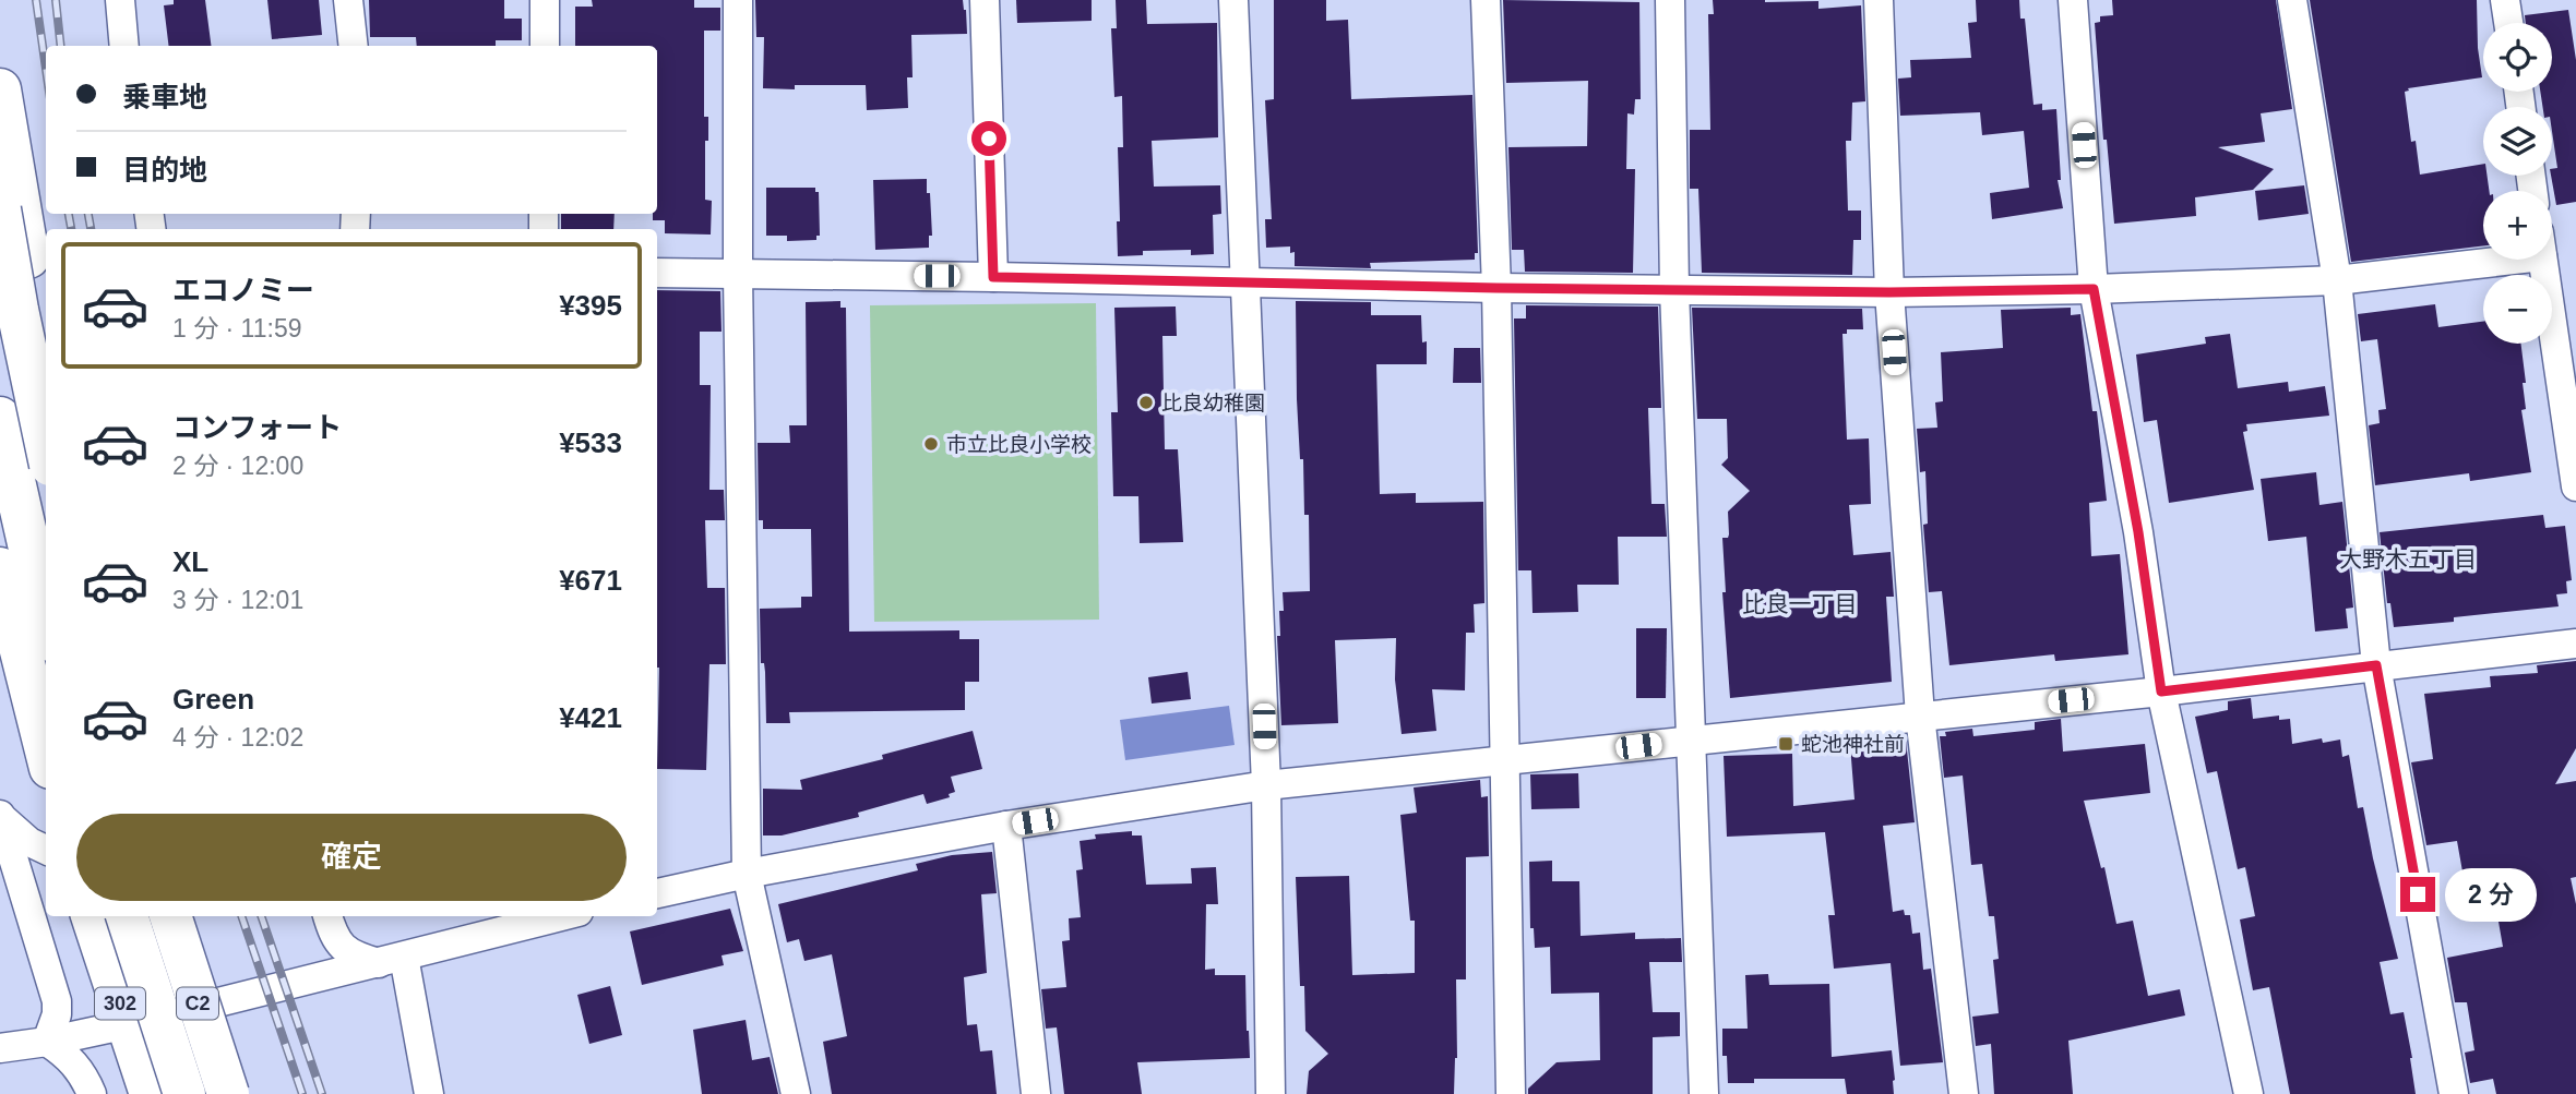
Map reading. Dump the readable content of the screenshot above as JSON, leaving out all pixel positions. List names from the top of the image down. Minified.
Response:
{"streets":{"highway":["302","C2"]},"districts":["大野木五丁目","比良一丁目"],"places":{"other":["比良幼稚園","市立比良小学校"],"transit":["蛇池神社前"]},"page":{"map_buttons":["+","−"],"banner":["乗車地","目的地"],"list":[{"name":"エコノミー","note":"1 分 · 11:59","value":"¥395"},{"name":"コンフォート","note":"2 分 · 12:00","value":"¥533"},{"name":"XL","note":"3 分 · 12:01","value":"¥671"},{"name":"Green","note":"4 分 · 12:02","value":"¥421"}],"buttons":"確定","bubble":"2 分"}}
